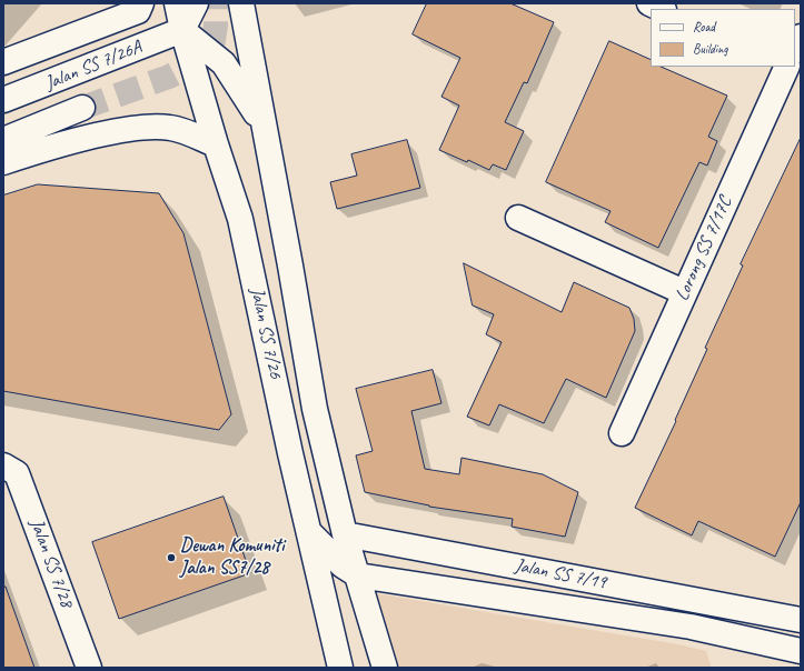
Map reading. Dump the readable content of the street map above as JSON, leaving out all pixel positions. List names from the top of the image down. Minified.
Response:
{"streets":{"street":["Jalan SS 7/26A","Lorong SS 7/17C","Jalan SS 7/26","Jalan SS 7/28","Jalan SS 7/19"]},"crossings":[["Jalan SS 7/26A","Jalan SS 7/26"],["Jalan SS 7/26","Jalan SS 7/19"]],"places":["Dewan Komuniti Jalan SS7/28"],"legend":["Road","Building"]}
